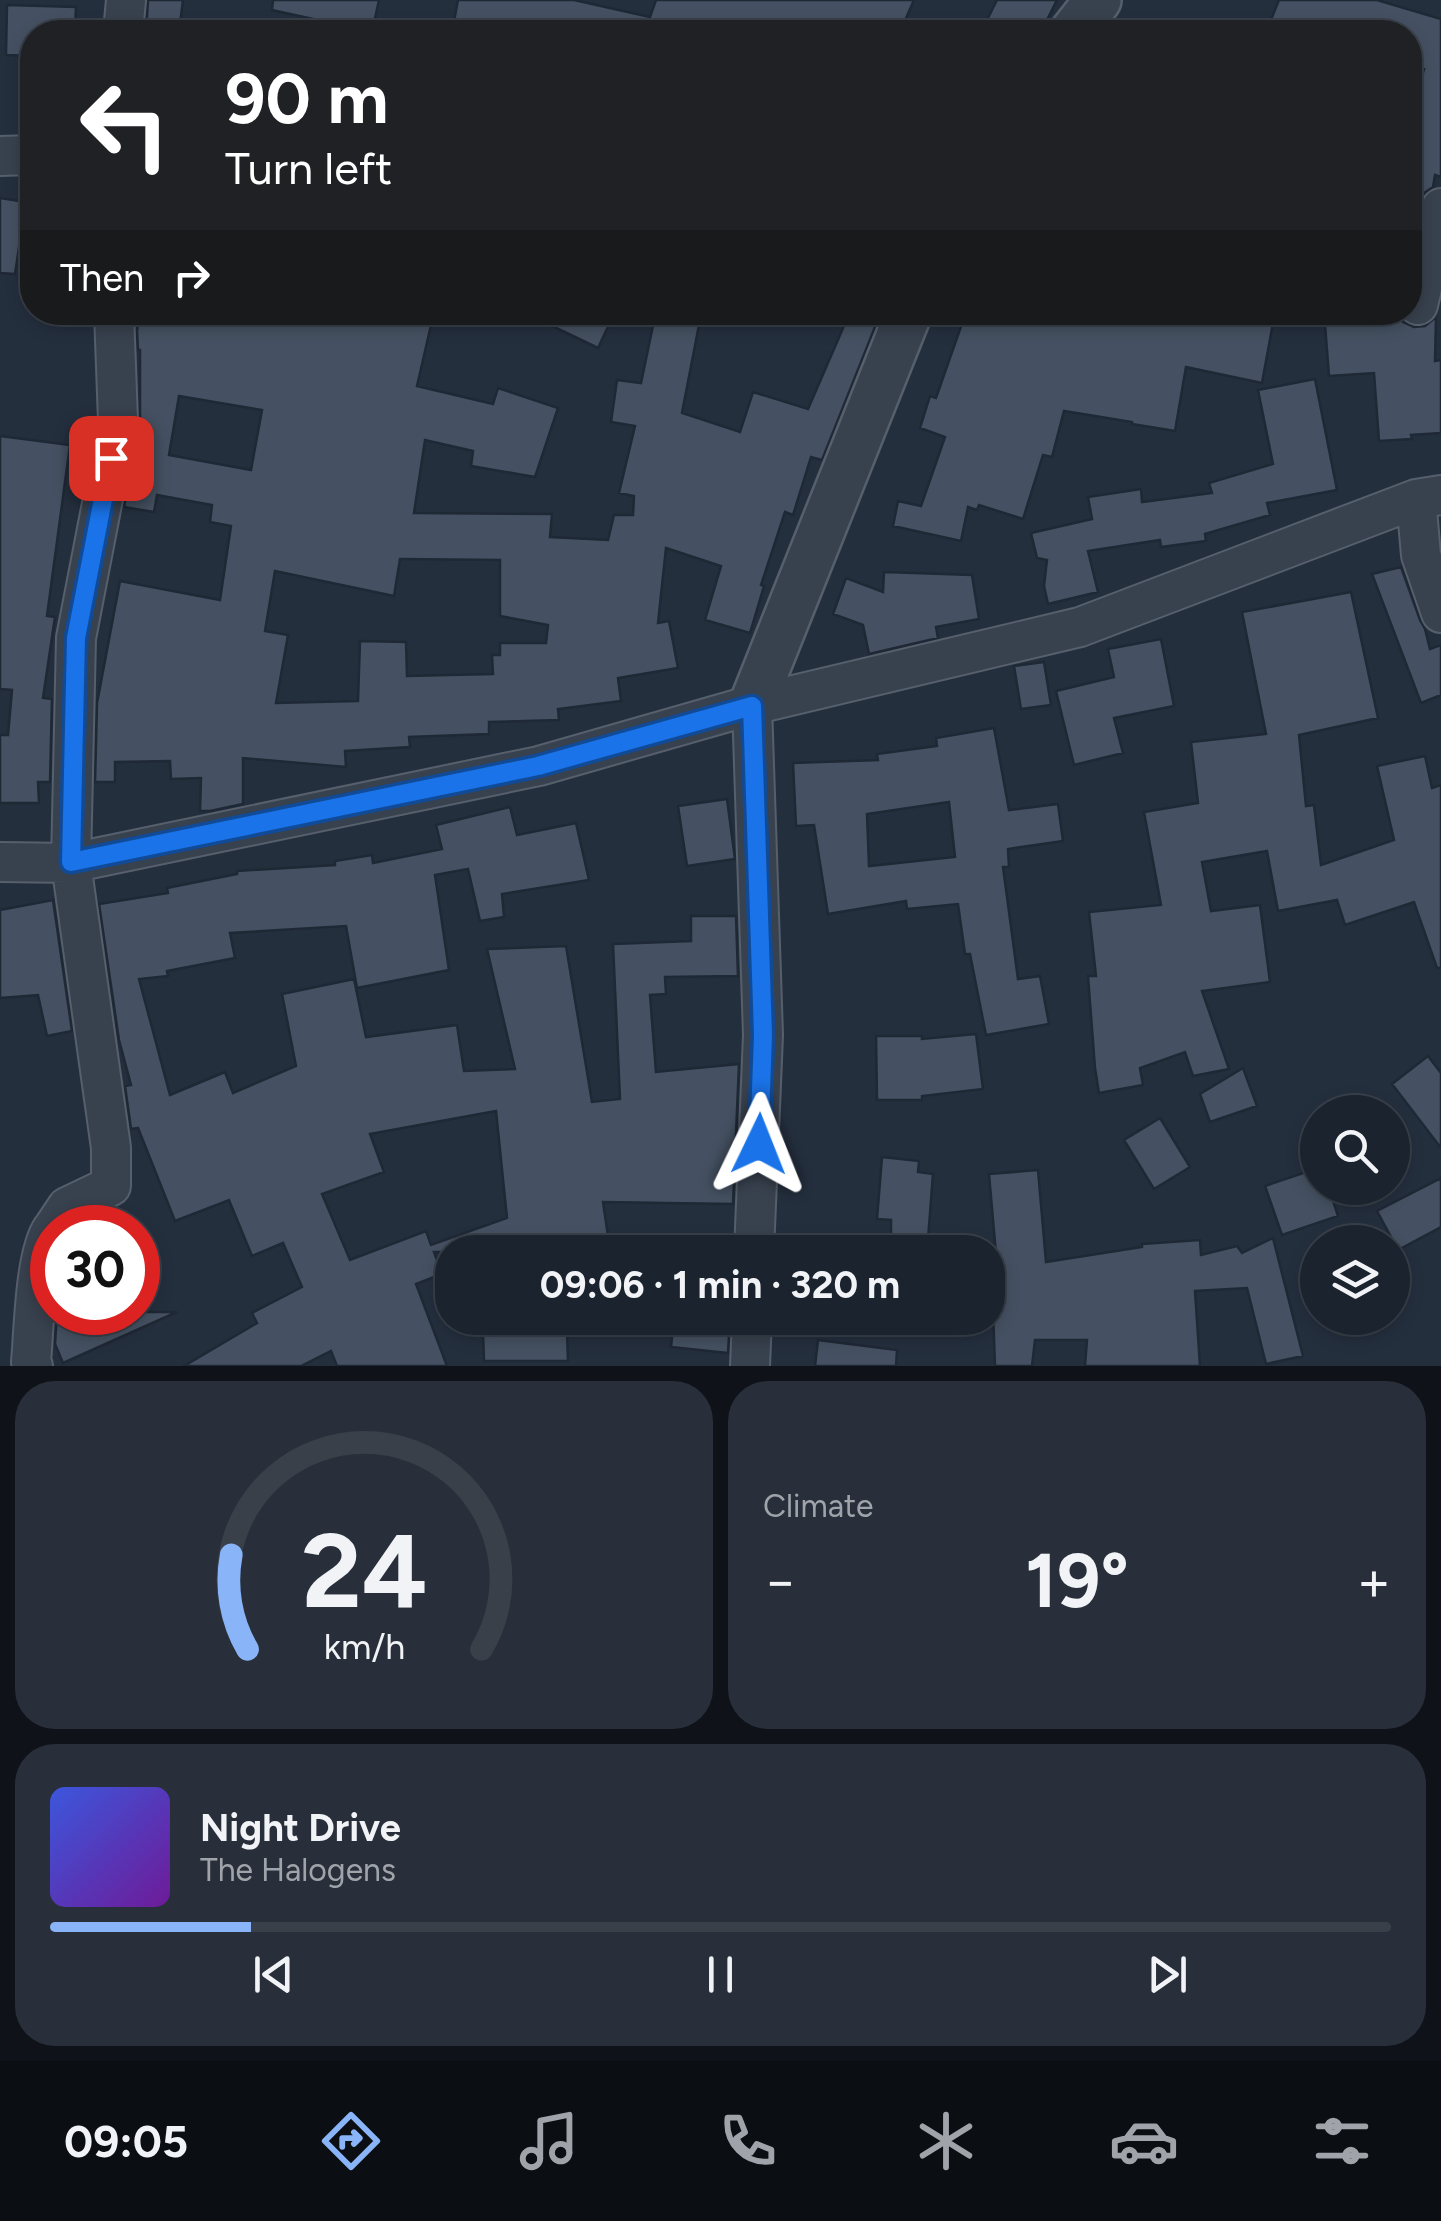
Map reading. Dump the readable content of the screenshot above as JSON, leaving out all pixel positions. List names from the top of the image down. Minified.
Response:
{"page":{"turn":["90 m","Turn left"],"then":"Then","limit":"30","trip":"09:06 · 1 min · 320 m","tile":"Climate","heat":["−","19°","+"],"song":["Night Drive","The Halogens"],"tabs":"09:05","gauge":["24","km/h"]}}
